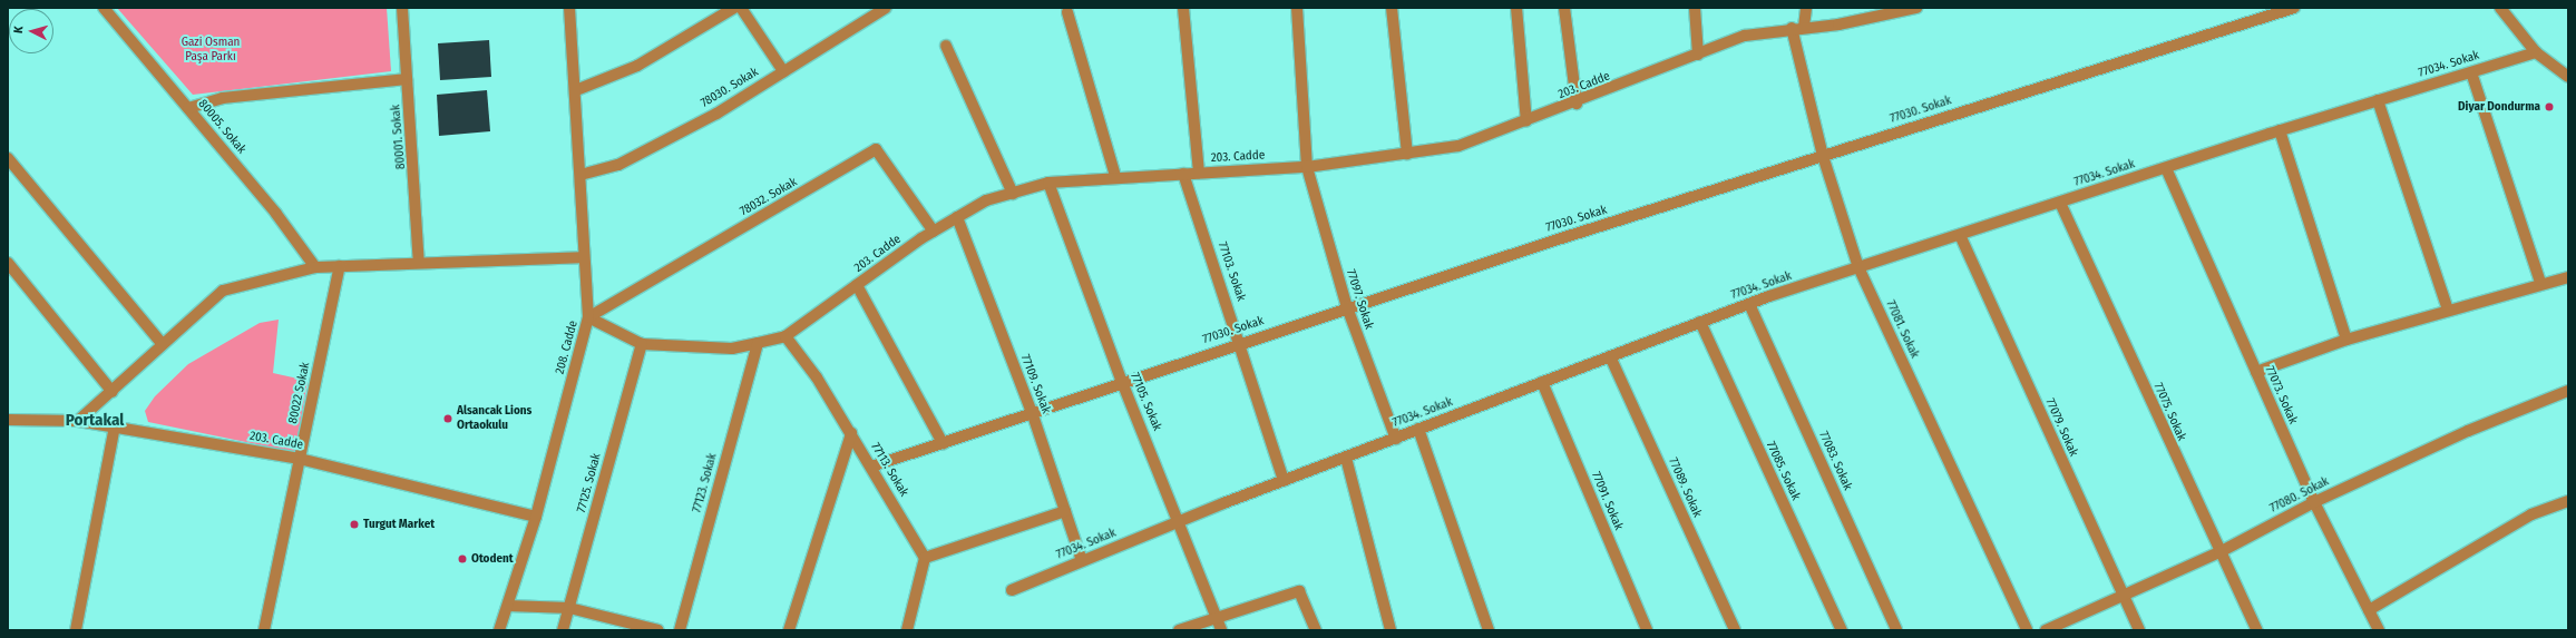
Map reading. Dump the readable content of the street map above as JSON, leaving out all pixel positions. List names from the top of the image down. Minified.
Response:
{"streets":{"street":["77034. Sokak","203. Cadde","78030. Sokak","77030. Sokak","80005. Sokak","80001. Sokak","78032. Sokak","77103. Sokak","77097. Sokak","77081. Sokak","208. Cadde","77109. Sokak","80022 Sokak","77073. Sokak","77105. Sokak","77075. Sokak","77079. Sokak","77083. Sokak","77113. Sokak","77085. Sokak","77125. Sokak","77123. Sokak","77089. Sokak","77080. Sokak","77091. Sokak"]},"crossings":[["77034. Sokak","77103. Sokak"],["77034. Sokak","77097. Sokak"],["77034. Sokak","77081. Sokak"],["77034. Sokak","77109. Sokak"],["77034. Sokak","77073. Sokak"],["77034. Sokak","77105. Sokak"],["77034. Sokak","77075. Sokak"],["77034. Sokak","77079. Sokak"],["77034. Sokak","77083. Sokak"],["77034. Sokak","77085. Sokak"],["77034. Sokak","77089. Sokak"],["77034. Sokak","77091. Sokak"],["203. Cadde","78032. Sokak"],["203. Cadde","77103. Sokak"],["203. Cadde","77097. Sokak"],["203. Cadde","77081. Sokak"],["203. Cadde","208. Cadde"],["203. Cadde","77109. Sokak"],["203. Cadde","80022 Sokak"],["203. Cadde","77105. Sokak"],["203. Cadde","77113. Sokak"],["203. Cadde","77125. Sokak"],["203. Cadde","77123. Sokak"],["78030. Sokak","208. Cadde"],["77030. Sokak","77103. Sokak"],["77030. Sokak","77097. Sokak"],["77030. Sokak","77081. Sokak"],["77030. Sokak","77109. Sokak"],["77030. Sokak","77105. Sokak"],["77030. Sokak","77113. Sokak"],["78032. Sokak","208. Cadde"],["77073. Sokak","77080. Sokak"],["77075. Sokak","77080. Sokak"],["77079. Sokak","77080. Sokak"]],"districts":["Portakal"],"parks":["Gazi Osman Paşa Parkı"],"places":["Diyar Dondurma","Alsancak Lions Ortaokulu","Turgut Market","Otodent"],"north":"left"}
